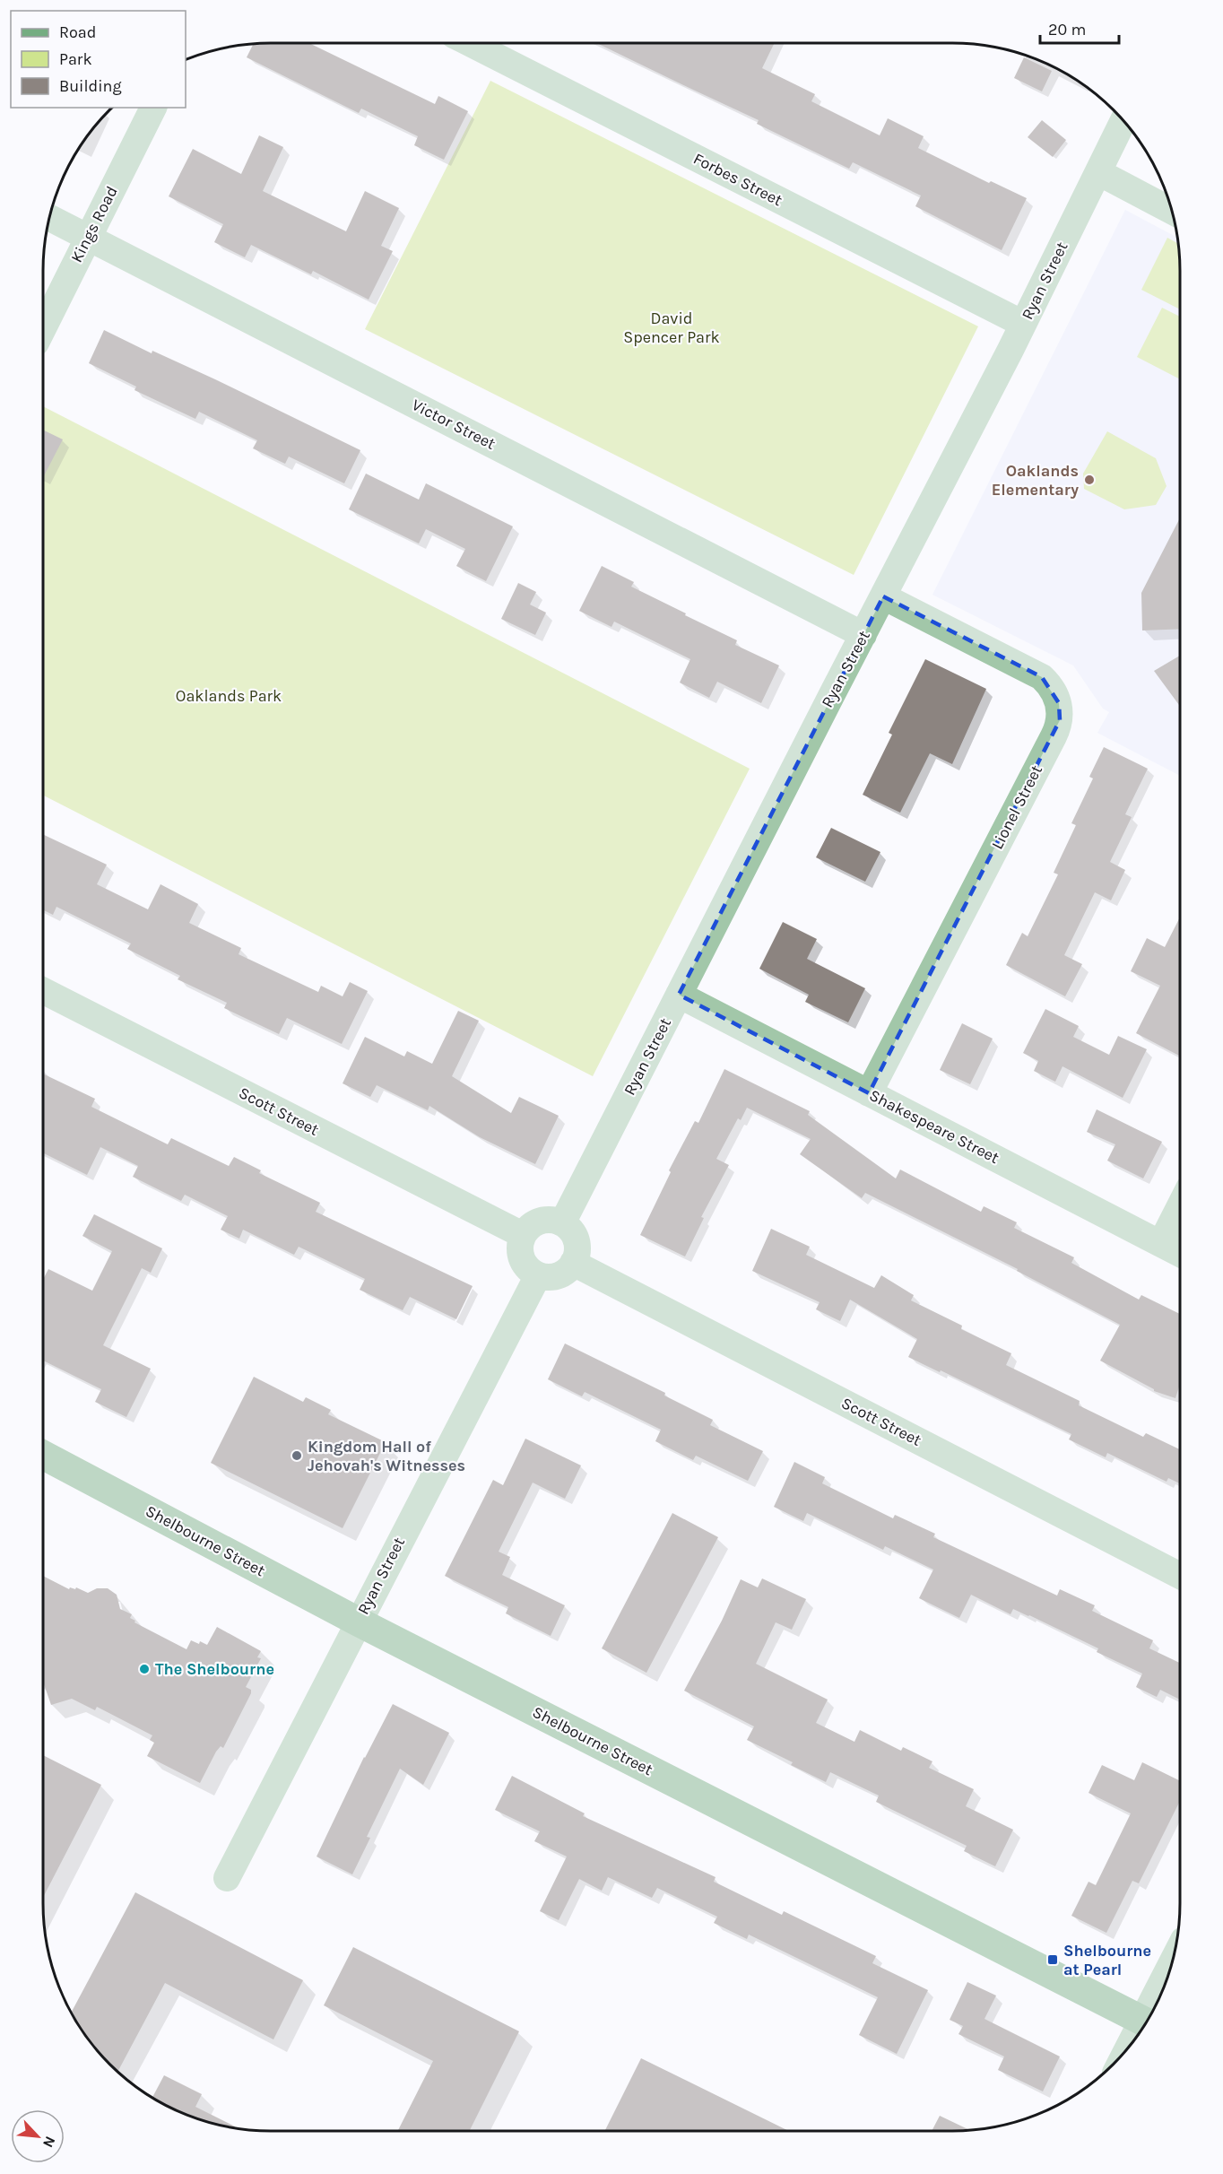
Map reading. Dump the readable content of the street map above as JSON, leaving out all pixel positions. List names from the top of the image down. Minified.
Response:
{"streets":{"main road":["Shelbourne Street"],"street":["Forbes Street","Kings Road","Ryan Street","Victor Street","Lionel Street","Scott Street","Shakespeare Street"]},"crossings":[["Forbes Street","Ryan Street"],["Kings Road","Victor Street"],["Ryan Street","Victor Street"],["Ryan Street","Lionel Street"],["Ryan Street","Scott Street"],["Ryan Street","Shakespeare Street"],["Ryan Street","Shelbourne Street"],["Lionel Street","Shakespeare Street"]],"parks":["David Spencer Park","Oaklands Park"],"places":{"other":["Oaklands Elementary","Kingdom Hall of Jehovah's Witnesses","The Shelbourne"],"transit":["Shelbourne at Pearl"]},"legend":["Road","Park","Building"],"scale_bar":"20 m","north":"bottom right"}
